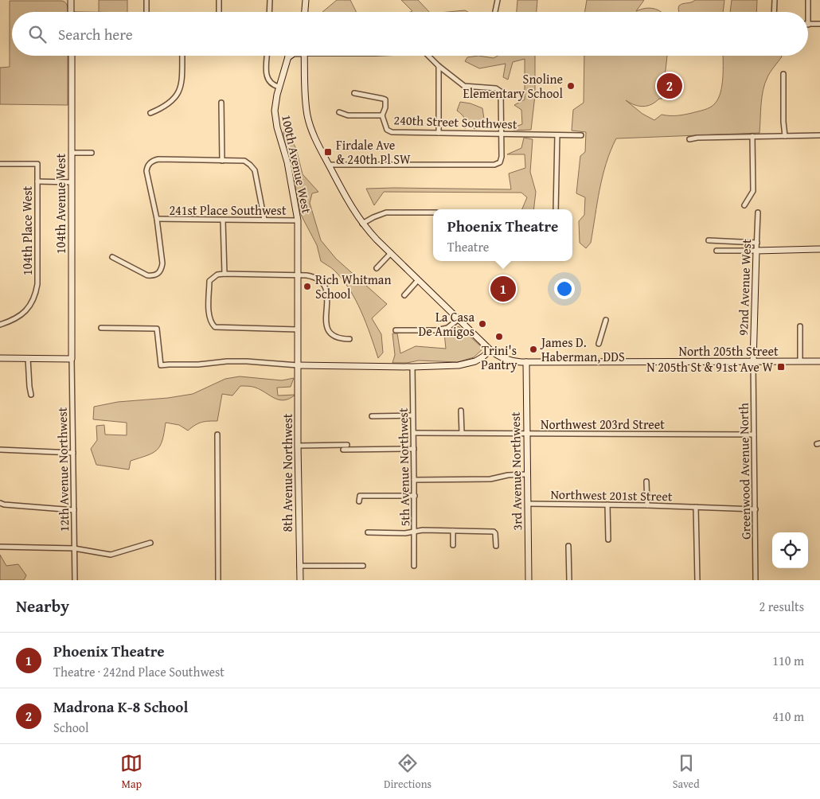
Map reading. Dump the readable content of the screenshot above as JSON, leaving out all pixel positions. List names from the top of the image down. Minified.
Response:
{"streets":{"street":["240th Street Southwest","100th Avenue West","104th Avenue West","241st Place Southwest","104th Place West","92nd Avenue West","North 205th Street","Northwest 203rd Street","5th Avenue Northwest","12th Avenue Northwest","3rd Avenue Northwest","Greenwood Avenue North","8th Avenue Northwest","Northwest 201st Street"]},"crossings":[["100th Avenue West","241st Place Southwest"],["100th Avenue West","8th Avenue Northwest"],["104th Avenue West","12th Avenue Northwest"],["92nd Avenue West","North 205th Street"],["92nd Avenue West","Greenwood Avenue North"],["North 205th Street","3rd Avenue Northwest"],["North 205th Street","Greenwood Avenue North"],["Northwest 203rd Street","5th Avenue Northwest"],["Northwest 203rd Street","3rd Avenue Northwest"],["Northwest 203rd Street","Greenwood Avenue North"],["3rd Avenue Northwest","Northwest 201st Street"],["Greenwood Avenue North","Northwest 201st Street"]],"places":{"other":["Snoline Elementary School","Rich Whitman School","La Casa De Amigos","Trini's Pantry","James D. Haberman, DDS"],"transit":["Firdale Ave & 240th Pl SW","N 205th St & 91st Ave W"]},"page":{"search":"Search here","pins":["2","1"],"popup":["Phoenix Theatre","Theatre"],"heading":["Nearby","2 results"],"list":[{"mark":"1","name":"Phoenix Theatre","note":"Theatre · 242nd Place Southwest","value":"110 m"},{"mark":"2","name":"Madrona K-8 School","note":"School","value":"410 m"}],"nav":["Map","Directions","Saved"]}}
